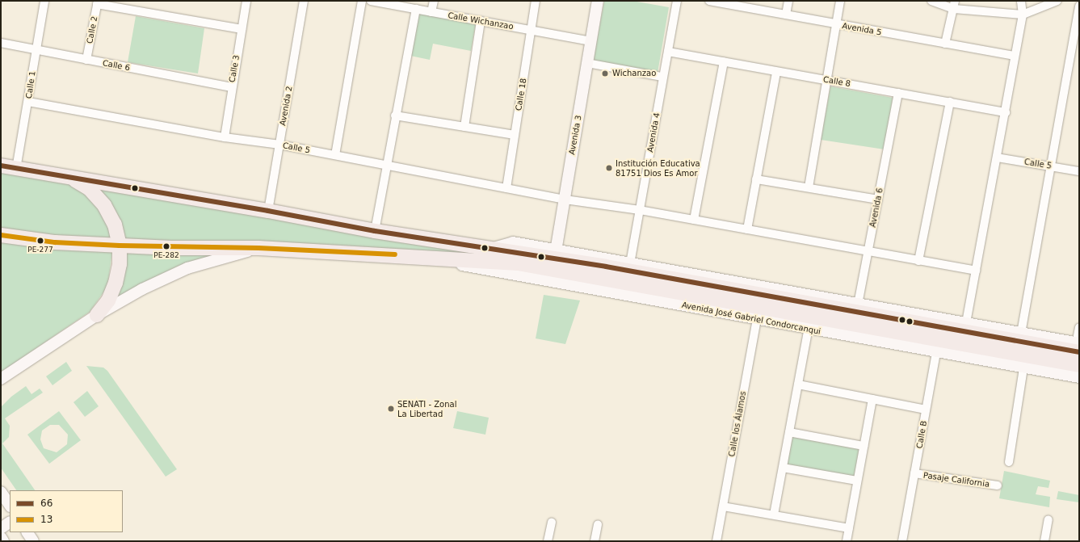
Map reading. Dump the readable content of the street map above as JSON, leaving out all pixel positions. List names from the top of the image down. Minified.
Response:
{"streets":{"highway":["Avenida José Gabriel Condorcanqui"],"street":["Calle Wichanzao","Avenida 5","Calle 2","Calle 6","Calle 3","Calle 8","Calle 1","Calle 18","Avenida 2","Avenida 4","Avenida 3","Calle 5","Avenida 6","Calle los Álamos","Calle B","Pasaje California"]},"crossings":[["Calle Wichanzao","Calle 18"],["Calle Wichanzao","Avenida 3"],["Calle 2","Calle 6"],["Calle 6","Calle 3"],["Calle 6","Calle 1"],["Calle 3","Calle 5"],["Calle 8","Avenida 4"],["Calle 8","Avenida 6"],["Calle 1","Calle 5"],["Calle 1","Avenida José Gabriel Condorcanqui"],["Calle 18","Calle 5"],["Avenida 2","Calle 5"],["Avenida 2","Avenida José Gabriel Condorcanqui"],["Avenida 4","Calle 5"],["Avenida 4","Avenida José Gabriel Condorcanqui"],["Avenida 3","Calle 5"],["Avenida 3","Avenida José Gabriel Condorcanqui"],["Calle 5","Avenida 6"],["Avenida 6","Avenida José Gabriel Condorcanqui"],["Avenida José Gabriel Condorcanqui","Calle los Álamos"],["Avenida José Gabriel Condorcanqui","Calle B"],["Calle B","Pasaje California"]],"places":["Wichanzao","Institución Educativa 81751 Dios Es Amor","PE-277","PE-282","SENATI - Zonal La Libertad"],"lines":["transit line 66","transit line 13"],"legend":["66","13"]}
